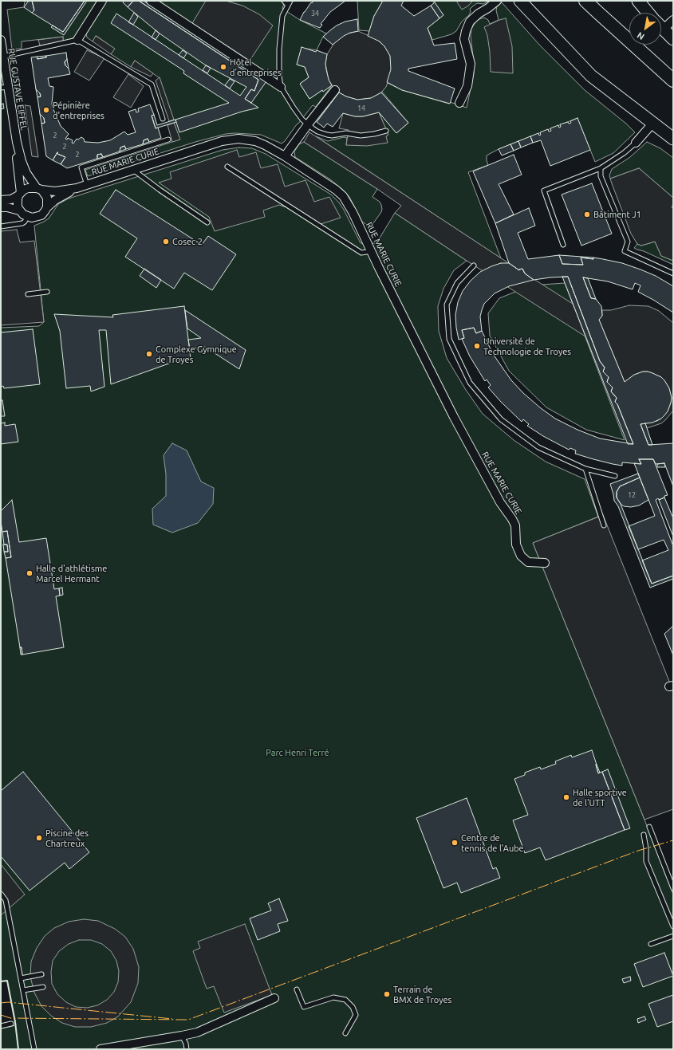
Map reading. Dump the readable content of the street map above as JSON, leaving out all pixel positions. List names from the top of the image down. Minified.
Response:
{"streets":{"street":["RUE GUSTAVE EIFFEL","RUE MARIE CURIE"]},"crossings":[["RUE GUSTAVE EIFFEL","RUE MARIE CURIE"]],"parks":["Parc Henri Terré"],"places":["Hôtel d’entreprises","Pépinière d'entreprises","Bâtiment J1","Cosec 2","Université de Technologie de Troyes","Complexe Gymnique de Troyes","Halle d'athlétisme Marcel Hermant","Halle sportive de l'UTT","Piscine des Chartreux","Centre de tennis de l'Aube","Terrain de BMX de Troyes"],"house_numbers":["34","14","2","2","2","12"],"north":"bottom left"}
